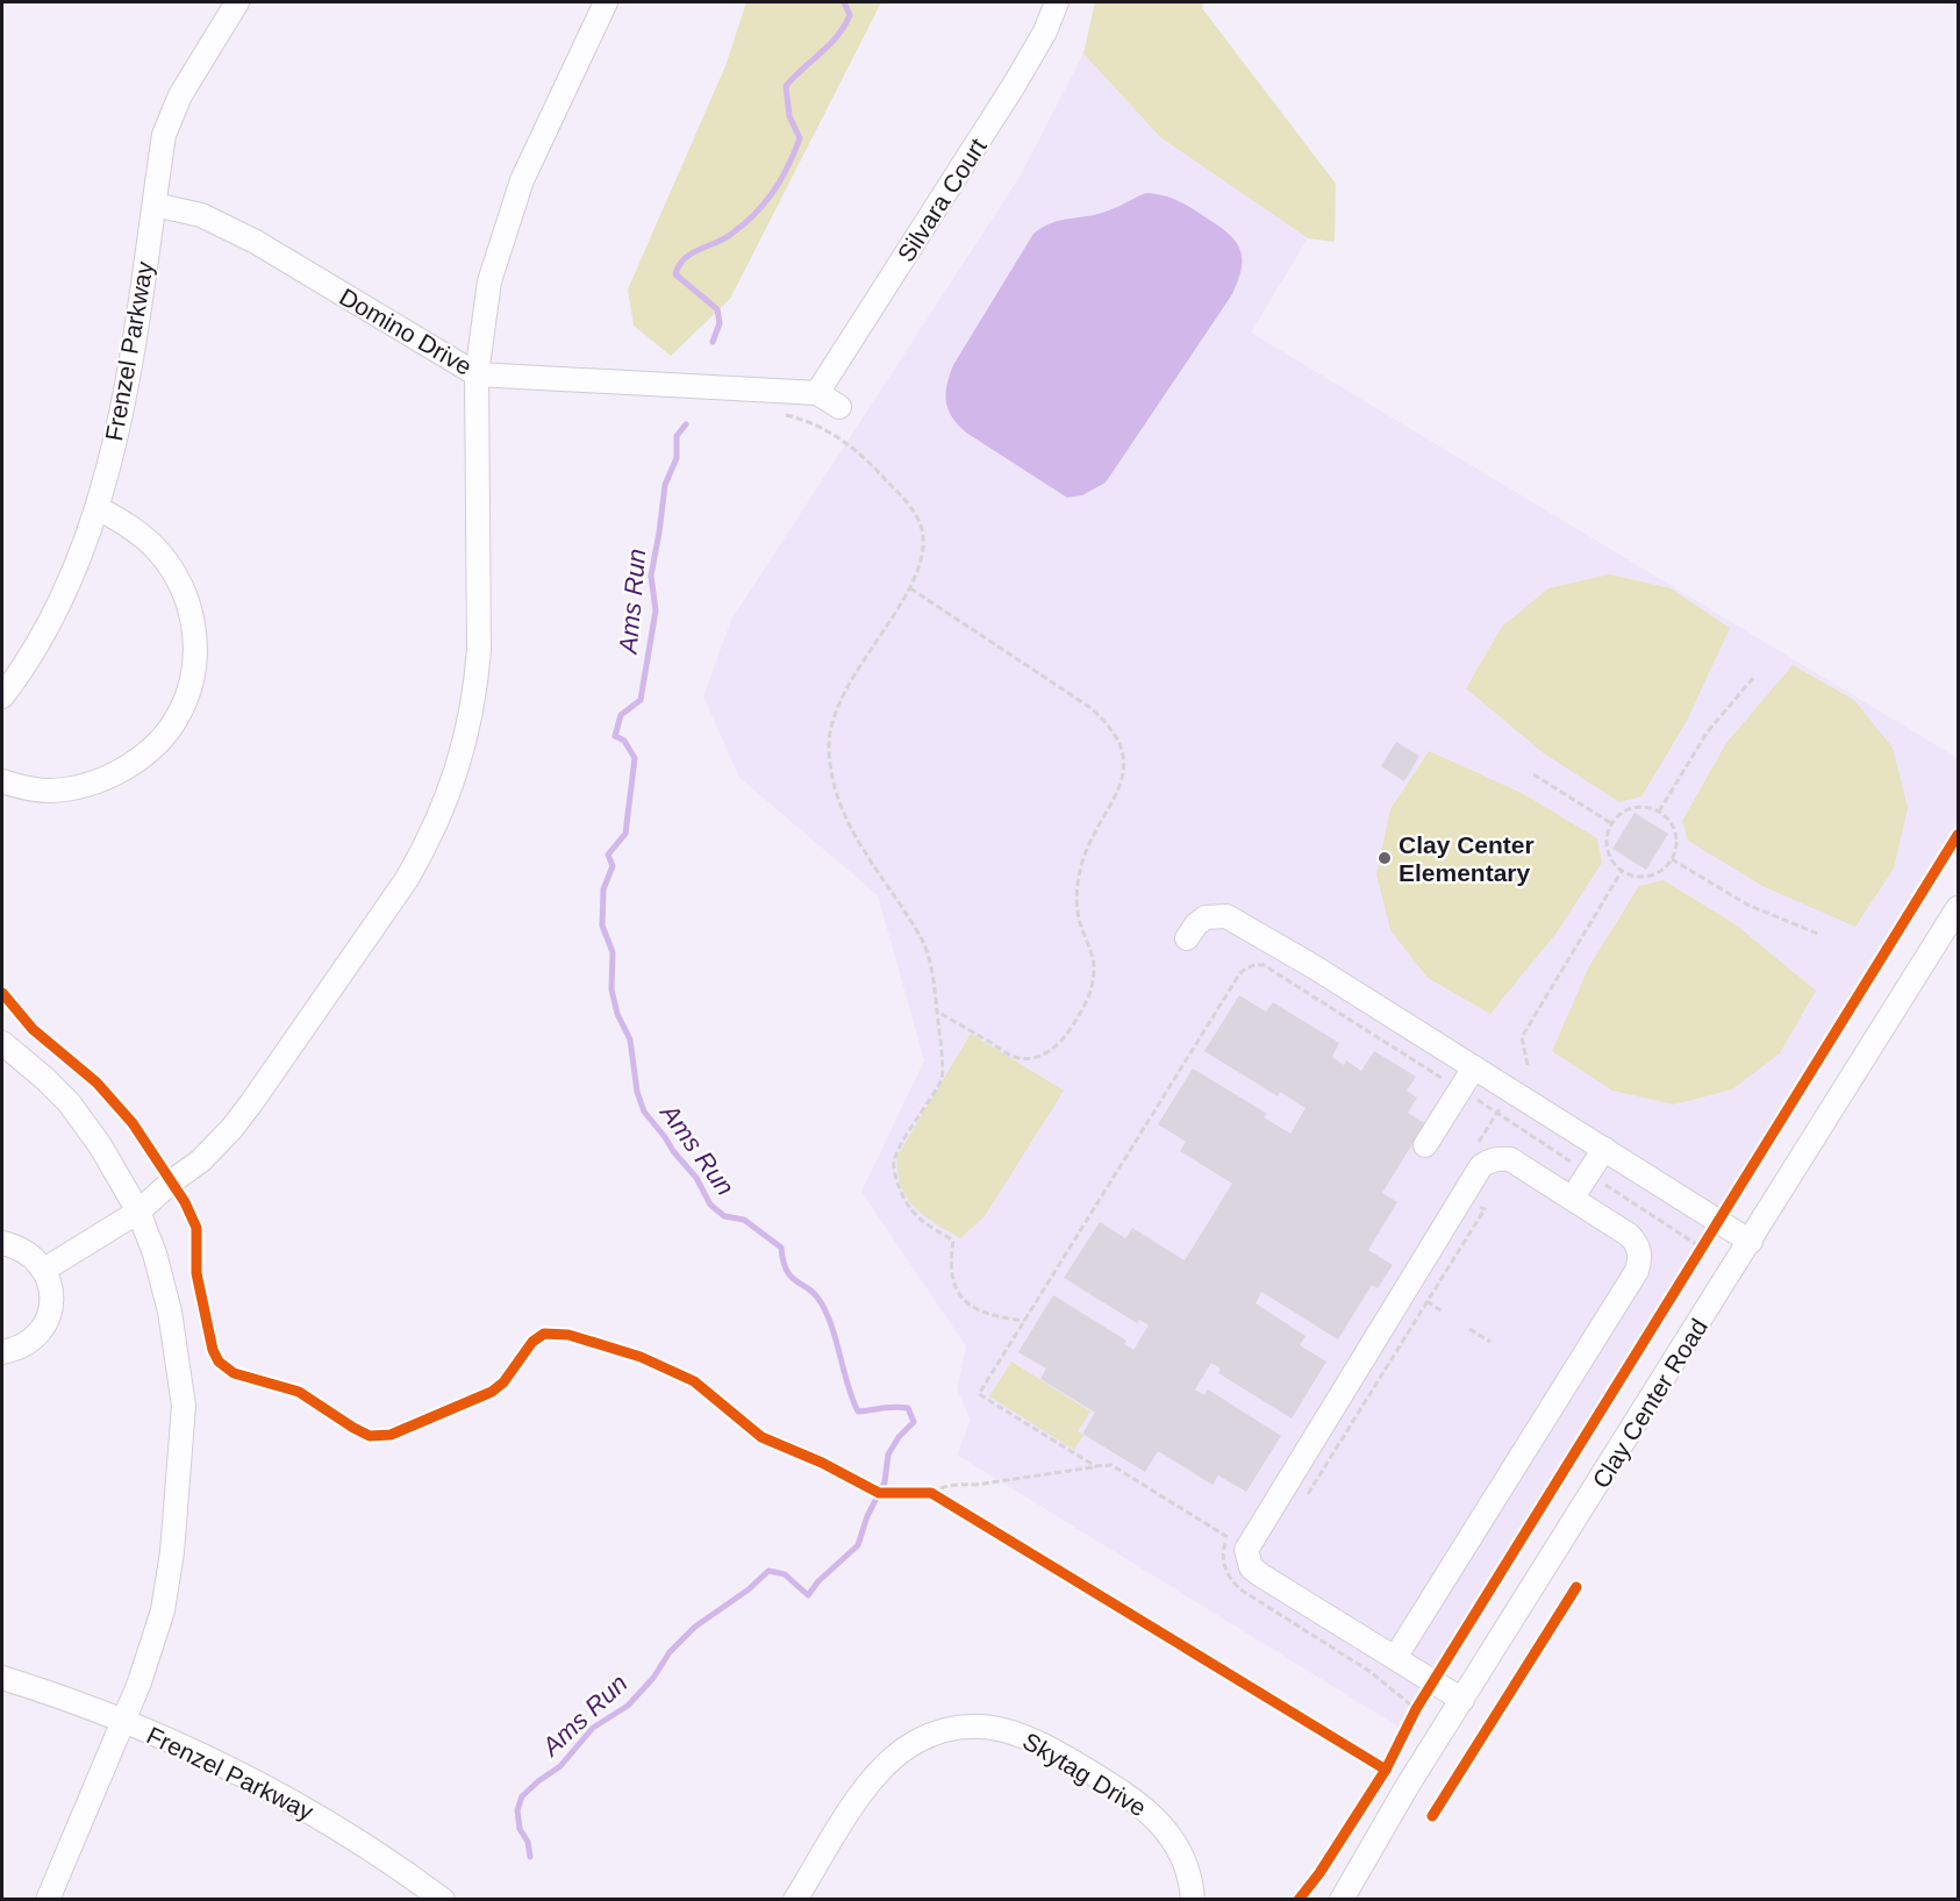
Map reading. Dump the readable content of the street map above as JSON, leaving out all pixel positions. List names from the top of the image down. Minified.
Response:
{"streets":{"street":["Silvara Court","Domino Drive","Frenzel Parkway","Clay Center Road","Skytag Drive"]},"crossings":[["Silvara Court","Domino Drive"],["Domino Drive","Frenzel Parkway"]],"water":["Ams Run"],"places":["Clay Center Elementary"]}
